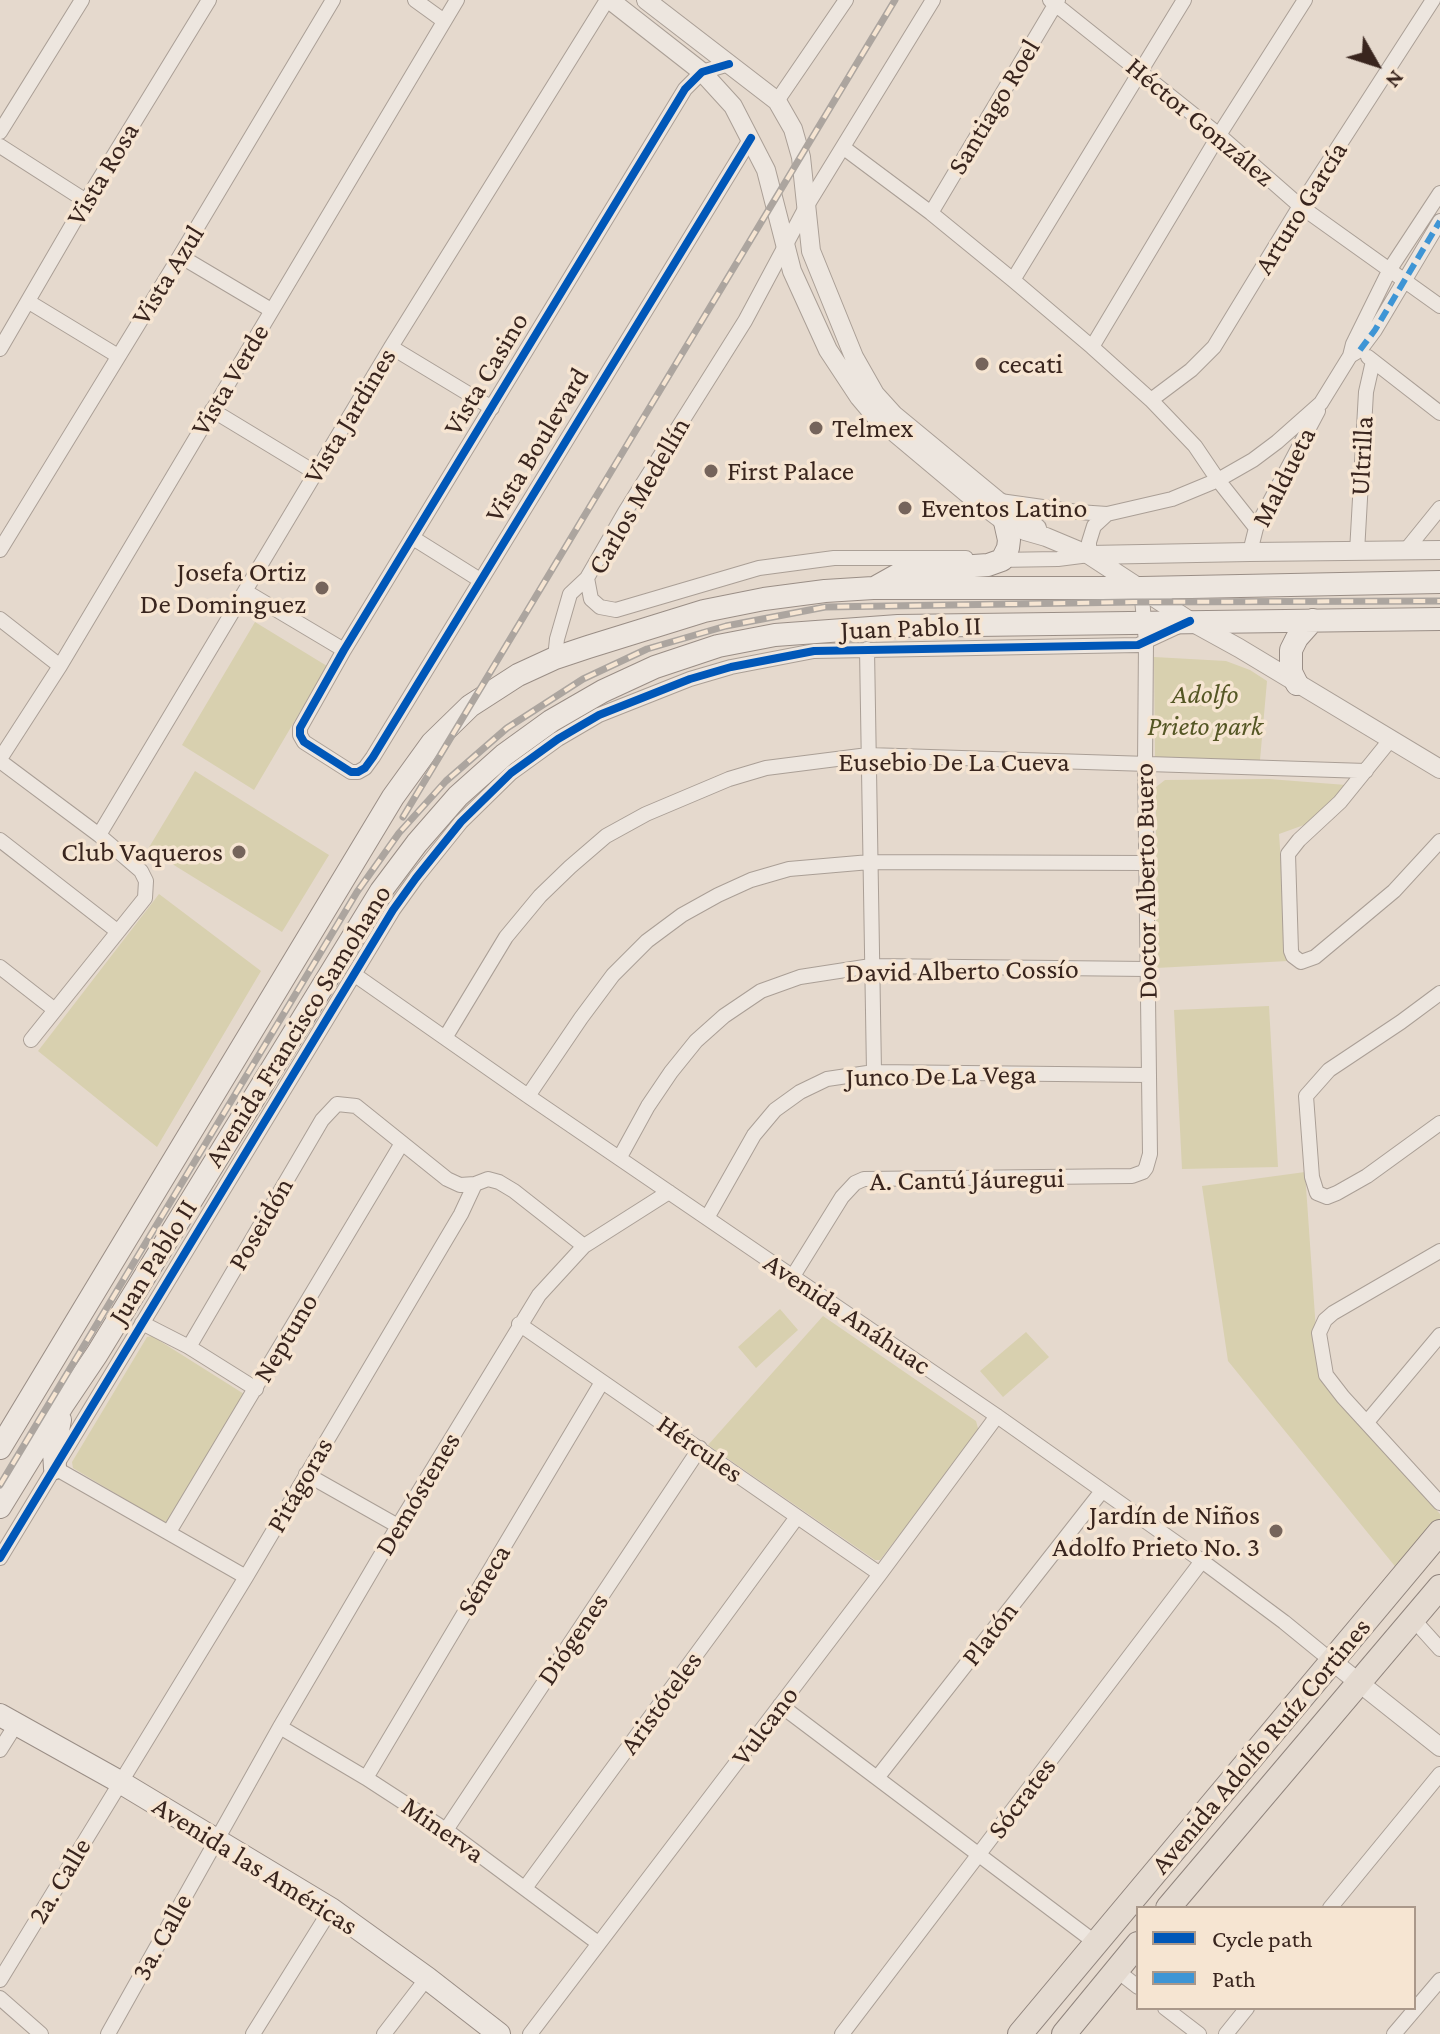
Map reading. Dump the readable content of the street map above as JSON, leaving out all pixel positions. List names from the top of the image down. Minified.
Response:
{"streets":{"main road":["Juan Pablo II","Avenida Adolfo Ruíz Cortines","Avenida las Américas"],"street":["Santiago Roel","Héctor González","Vista Rosa","Arturo García","Vista Azul","Vista Casino","Vista Verde","Vista Jardines","Vista Boulevard","Ultrilla","Maldueta","Carlos Medellín","Eusebio De La Cueva","Doctor Alberto Buero","David Alberto Cossío","Avenida Francisco Samohano","Junco De La Vega","A. Cantú Jáuregui","Poseidón","Avenida Anáhuac","Neptuno","Hércules","Pitágoras","Demóstenes","Séneca","Platón","Diógenes","Aristóteles","Vulcano","Sócrates","Minerva","2a. Calle","3a. Calle"]},"crossings":[["Santiago Roel","Héctor González"],["Héctor González","Arturo García"],["Vista Casino","Vista Boulevard"],["Juan Pablo II","Doctor Alberto Buero"],["Juan Pablo II","Avenida Francisco Samohano"],["Eusebio De La Cueva","Doctor Alberto Buero"],["Eusebio De La Cueva","Avenida Anáhuac"],["Doctor Alberto Buero","David Alberto Cossío"],["Doctor Alberto Buero","Avenida Francisco Samohano"],["Doctor Alberto Buero","Junco De La Vega"],["Doctor Alberto Buero","A. Cantú Jáuregui"],["David Alberto Cossío","Avenida Anáhuac"],["Avenida Francisco Samohano","Avenida Anáhuac"],["Junco De La Vega","Avenida Anáhuac"],["A. Cantú Jáuregui","Avenida Anáhuac"],["Poseidón","Neptuno"],["Avenida Anáhuac","Demóstenes"],["Avenida Anáhuac","Platón"],["Avenida Anáhuac","Vulcano"],["Avenida Anáhuac","Avenida Adolfo Ruíz Cortines"],["Avenida Anáhuac","Sócrates"],["Hércules","Demóstenes"],["Hércules","Séneca"],["Hércules","Diógenes"],["Hércules","Aristóteles"],["Hércules","Vulcano"],["Pitágoras","Avenida las Américas"],["Pitágoras","2a. Calle"],["Demóstenes","Minerva"],["Demóstenes","Avenida las Américas"],["Demóstenes","3a. Calle"],["Séneca","Minerva"],["Diógenes","Minerva"],["Aristóteles","Minerva"],["Vulcano","Minerva"],["Avenida las Américas","2a. Calle"],["Avenida las Américas","3a. Calle"]],"parks":["Adolfo Prieto park"],"places":["cecati","Telmex","First Palace","Eventos Latino","Josefa Ortiz De Dominguez","Club Vaqueros","Jardín de Niños Adolfo Prieto No. 3"],"legend":["Cycle path","Path"],"north":"bottom right"}
